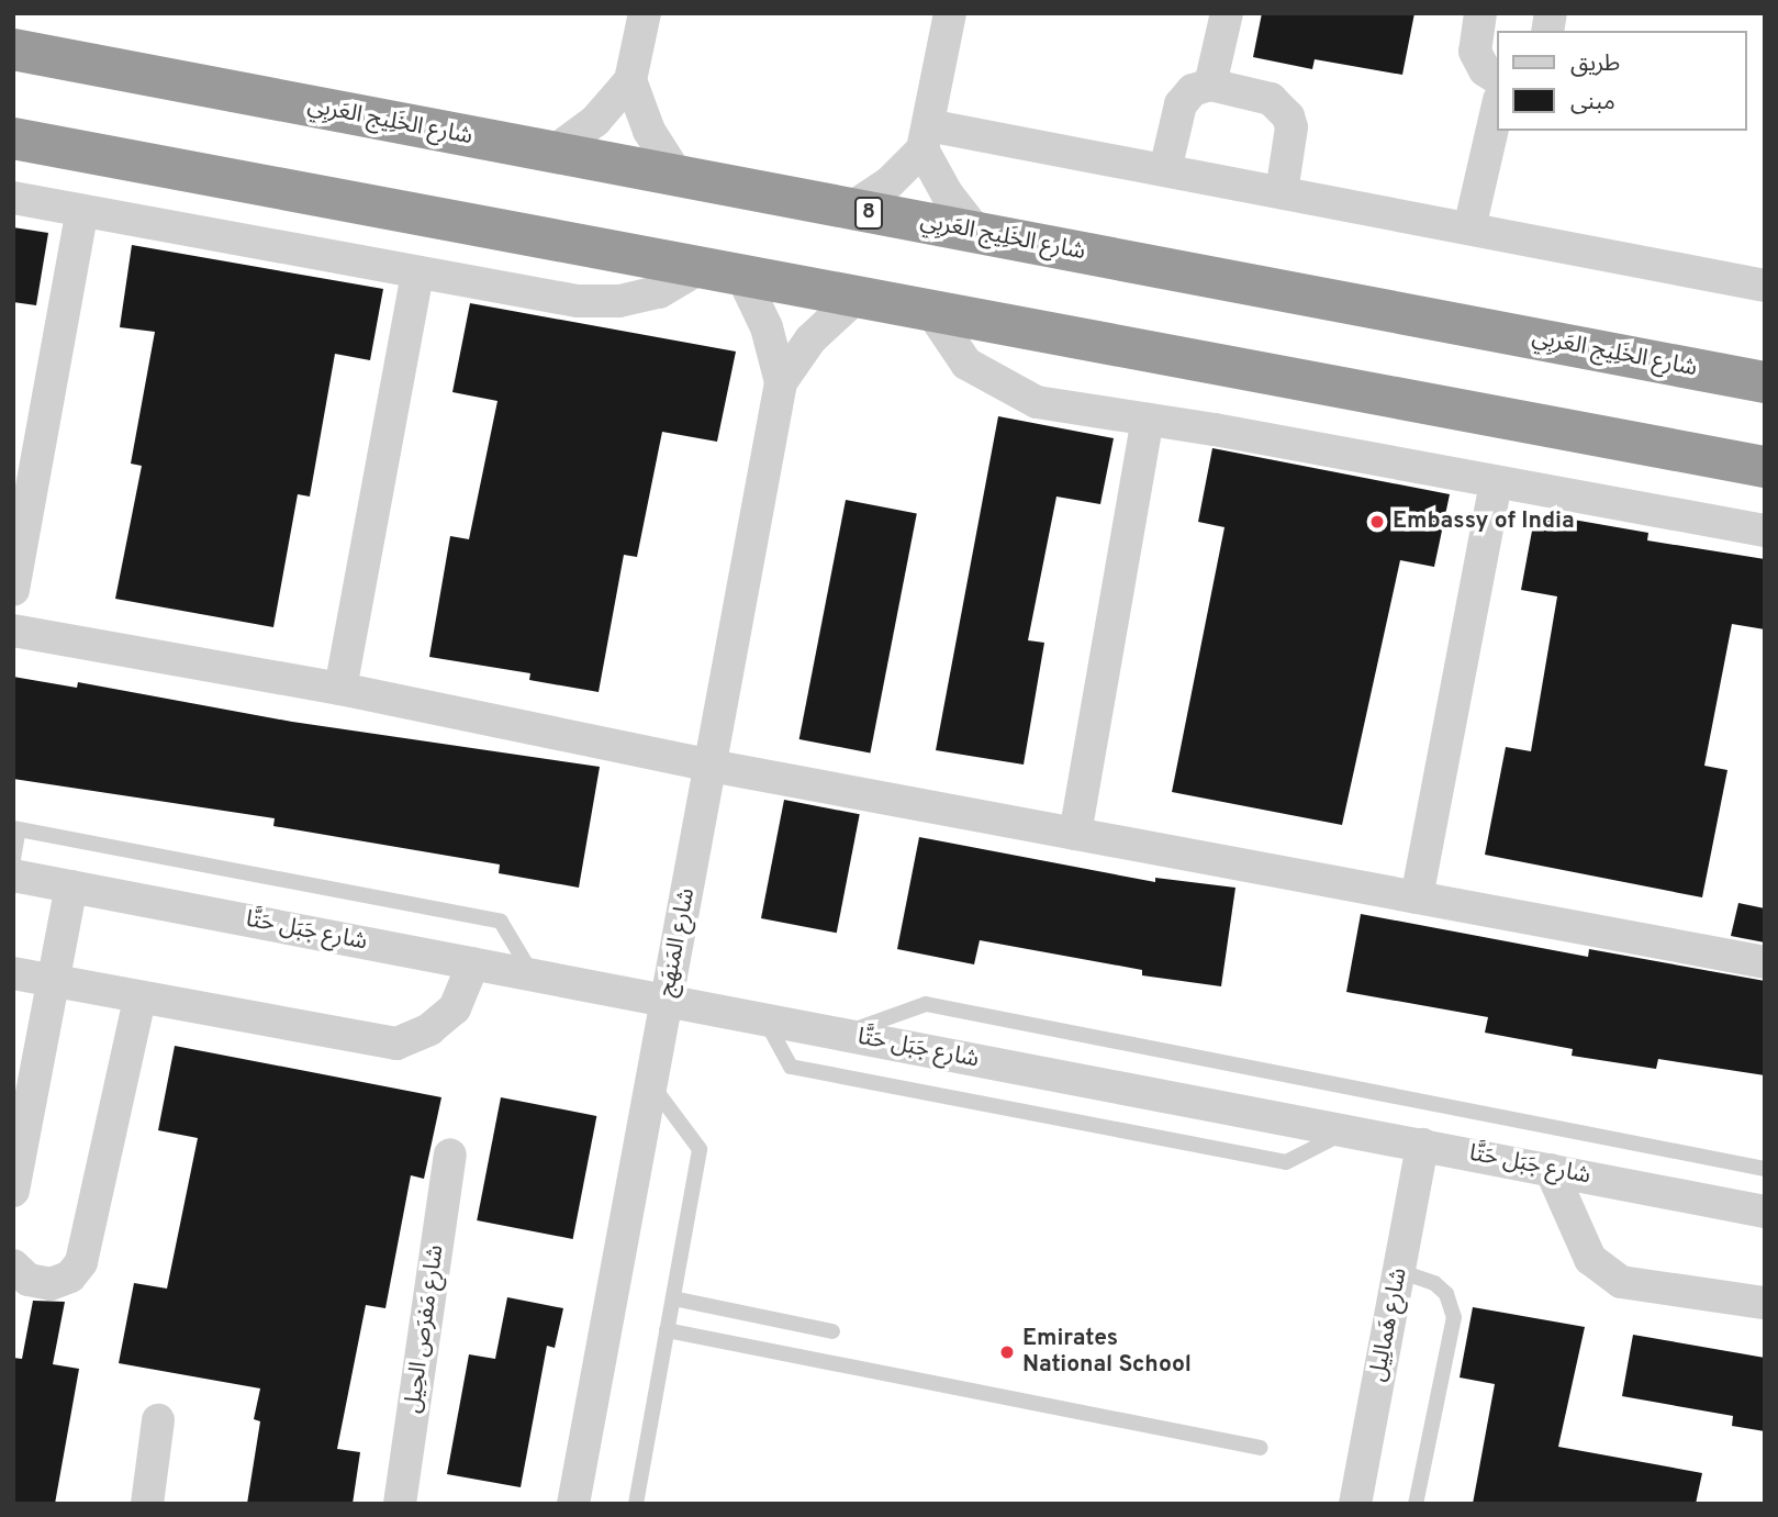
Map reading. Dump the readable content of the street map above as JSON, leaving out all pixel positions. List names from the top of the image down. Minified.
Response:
{"streets":{"highway":["شارع الخَلِيج العَربِي","8"],"street":["شارع جَبَل حَتَّا","شارع المَنهَج","شارع هَمالِيل","شارع مَفرَص الحِيل"]},"crossings":[["شارع جَبَل حَتَّا","شارع المَنهَج"],["شارع جَبَل حَتَّا","شارع هَمالِيل"]],"places":["Embassy of India","Emirates National School"],"legend":["طريق","مبنى"]}
